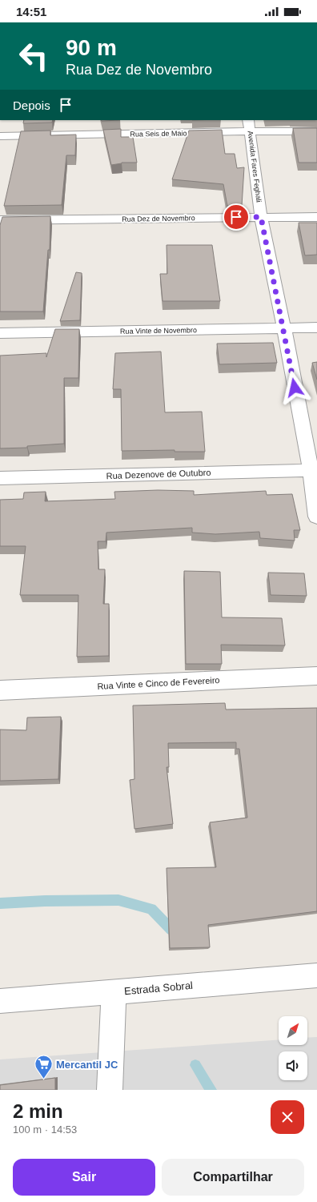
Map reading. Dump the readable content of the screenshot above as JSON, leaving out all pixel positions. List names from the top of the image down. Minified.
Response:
{"streets":{"street":["Rua Seis de Maio","Avenida Fares Feghali","Rua Dez de Novembro","Rua Vinte de Novembro","Rua Dezenove de Outubro","Rua Vinte e Cinco de Fevereiro","Estrada Sobral"]},"crossings":[["Rua Seis de Maio","Avenida Fares Feghali"],["Avenida Fares Feghali","Rua Dez de Novembro"],["Avenida Fares Feghali","Rua Vinte de Novembro"],["Avenida Fares Feghali","Rua Dezenove de Outubro"]],"places":{"supermarket":["Mercantil JC"]},"north":"top right","page":{"status":"14:51","turn":["90 m","Rua Dez de Novembro"],"then":"Depois","heading":["2 min","100 m · 14:53"],"buttons":["Sair","Compartilhar"]}}
